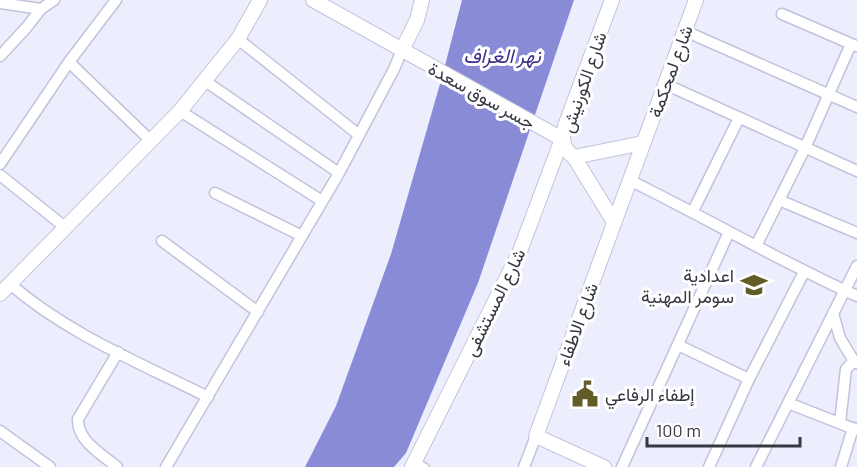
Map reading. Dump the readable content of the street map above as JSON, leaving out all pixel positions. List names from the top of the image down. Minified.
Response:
{"streets":{"street":["شارع لمحكمة","شارع الكورنيش","جسر سوق سعدة","شارع المستشفى","شارع الاطفاء"]},"crossings":[["شارع لمحكمة","شارع الاطفاء"],["شارع الكورنيش","جسر سوق سعدة"],["شارع الكورنيش","شارع المستشفى"],["شارع الكورنيش","شارع الاطفاء"],["جسر سوق سعدة","شارع المستشفى"]],"water":["نهر الغراف"],"places":{"school or university":["اعدادية سومر المهنية"],"public building":["إطفاء الرفاعي"]},"scale_bar":"100 m"}
